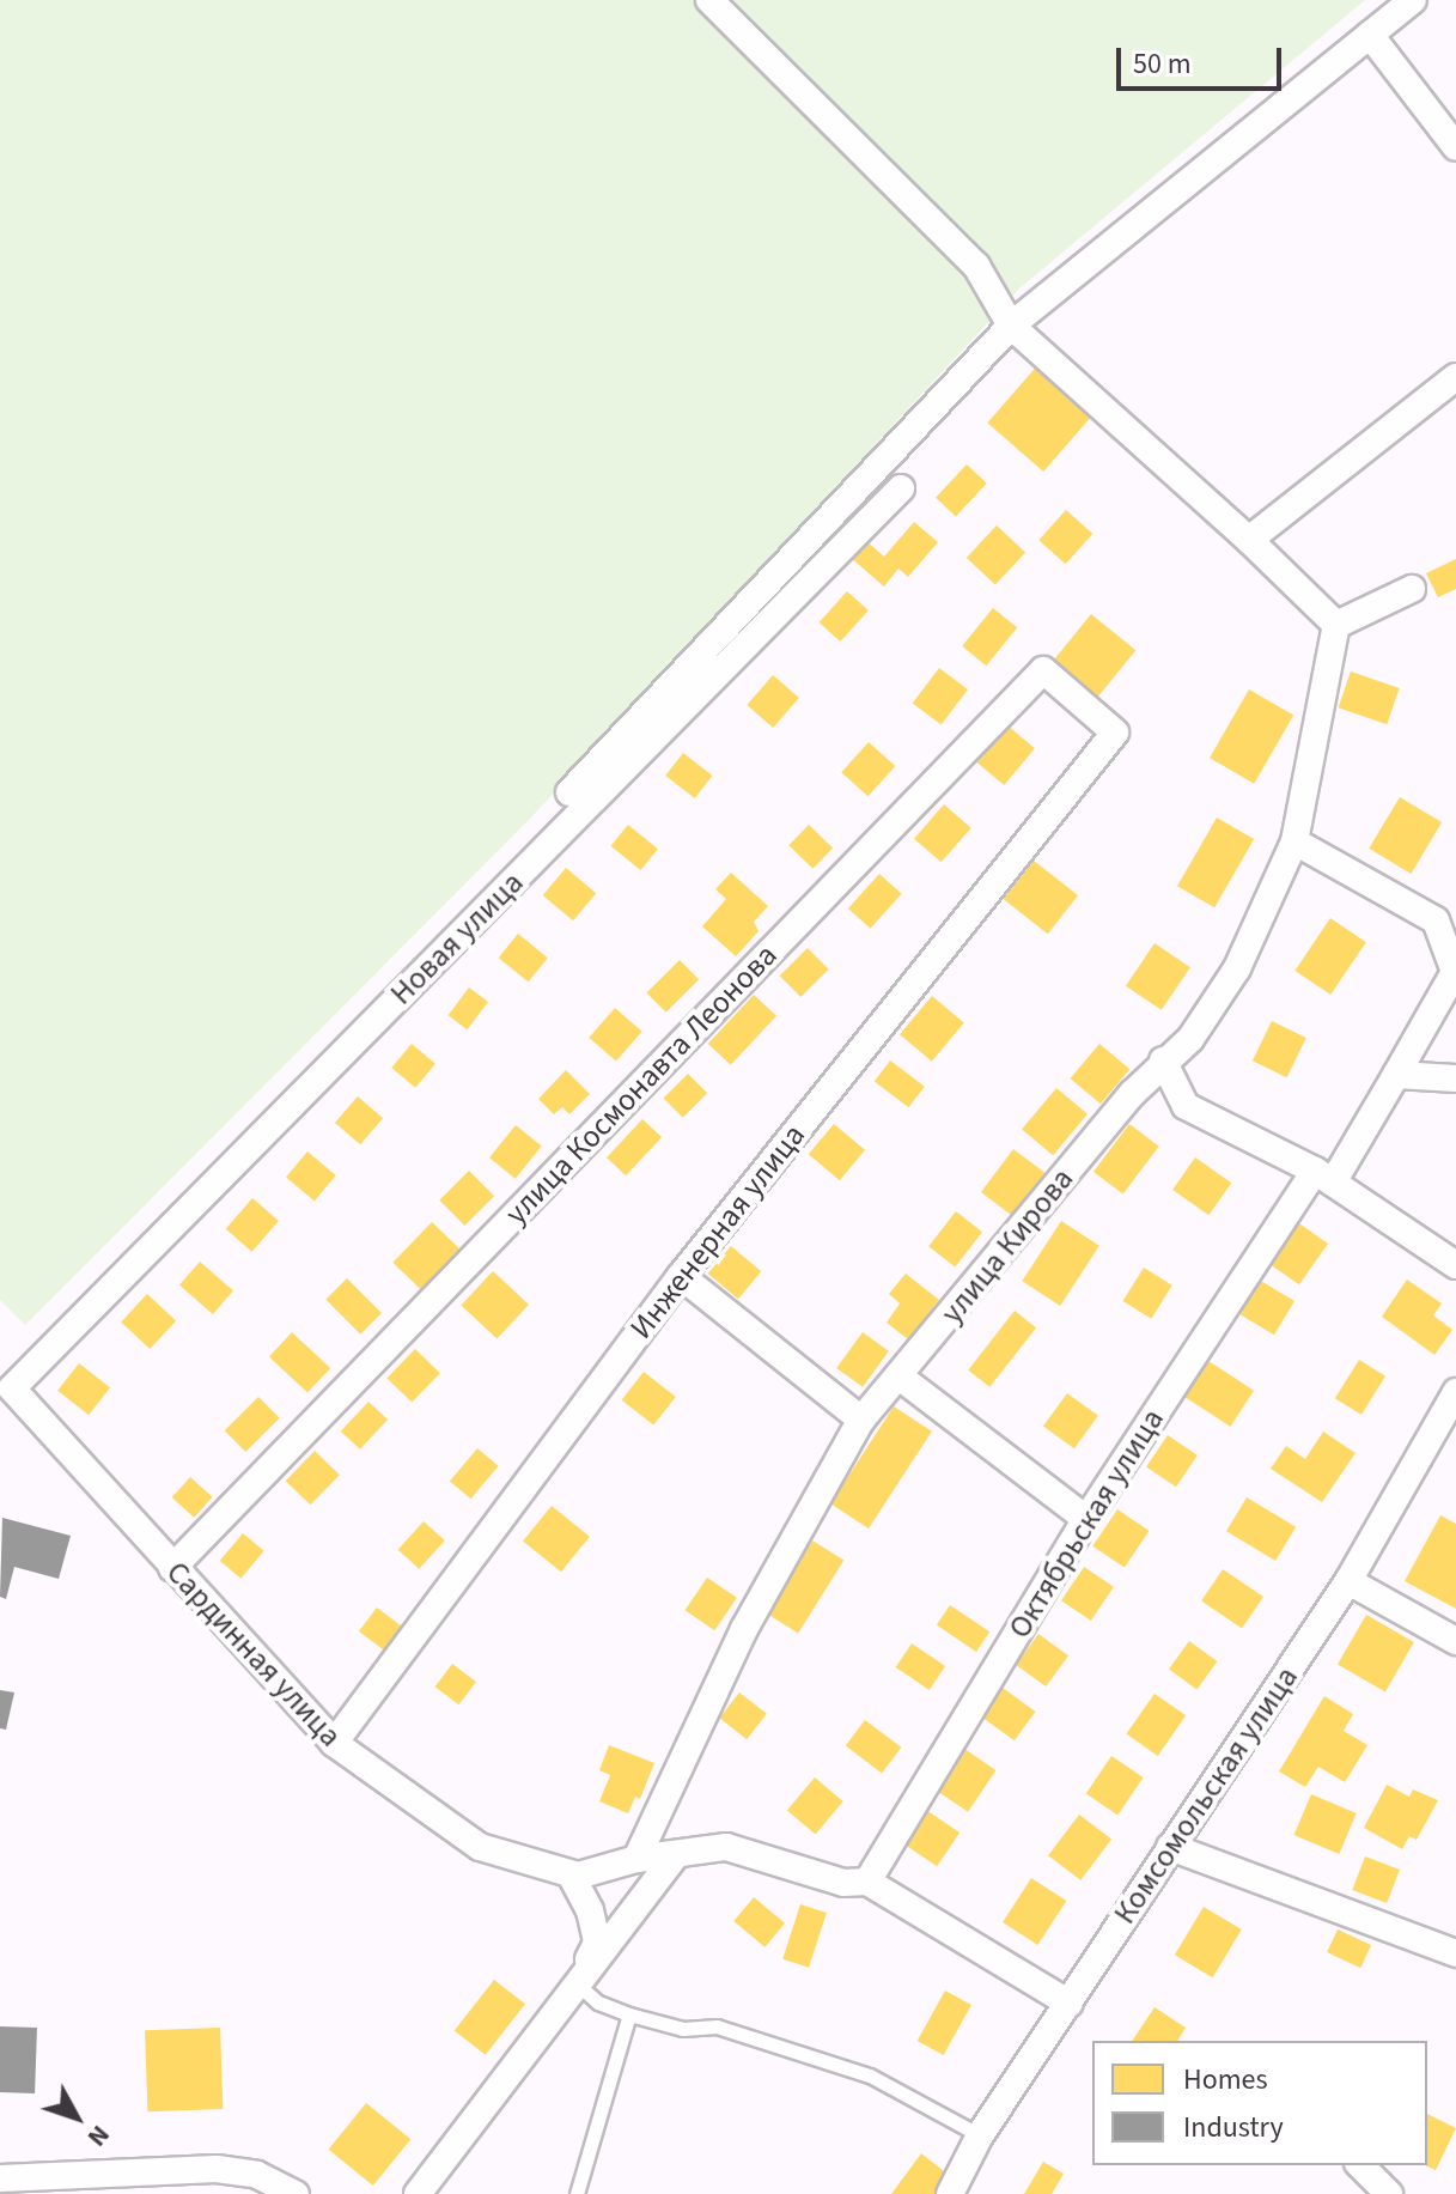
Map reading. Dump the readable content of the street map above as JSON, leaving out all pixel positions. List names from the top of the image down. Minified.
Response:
{"streets":{"street":["Новая улица","улица Космонавта Леонова","Инженерная улица","улица Кирова","Октябрьская улица","Сардинная улица","Комсомольская улица"]},"crossings":[["Новая улица","Сардинная улица"],["улица Космонавта Леонова","Инженерная улица"],["улица Космонавта Леонова","Сардинная улица"],["Инженерная улица","Сардинная улица"],["улица Кирова","Сардинная улица"],["Октябрьская улица","Сардинная улица"],["Сардинная улица","Комсомольская улица"]],"legend":["Homes","Industry"],"scale_bar":"50 m","north":"bottom right"}
